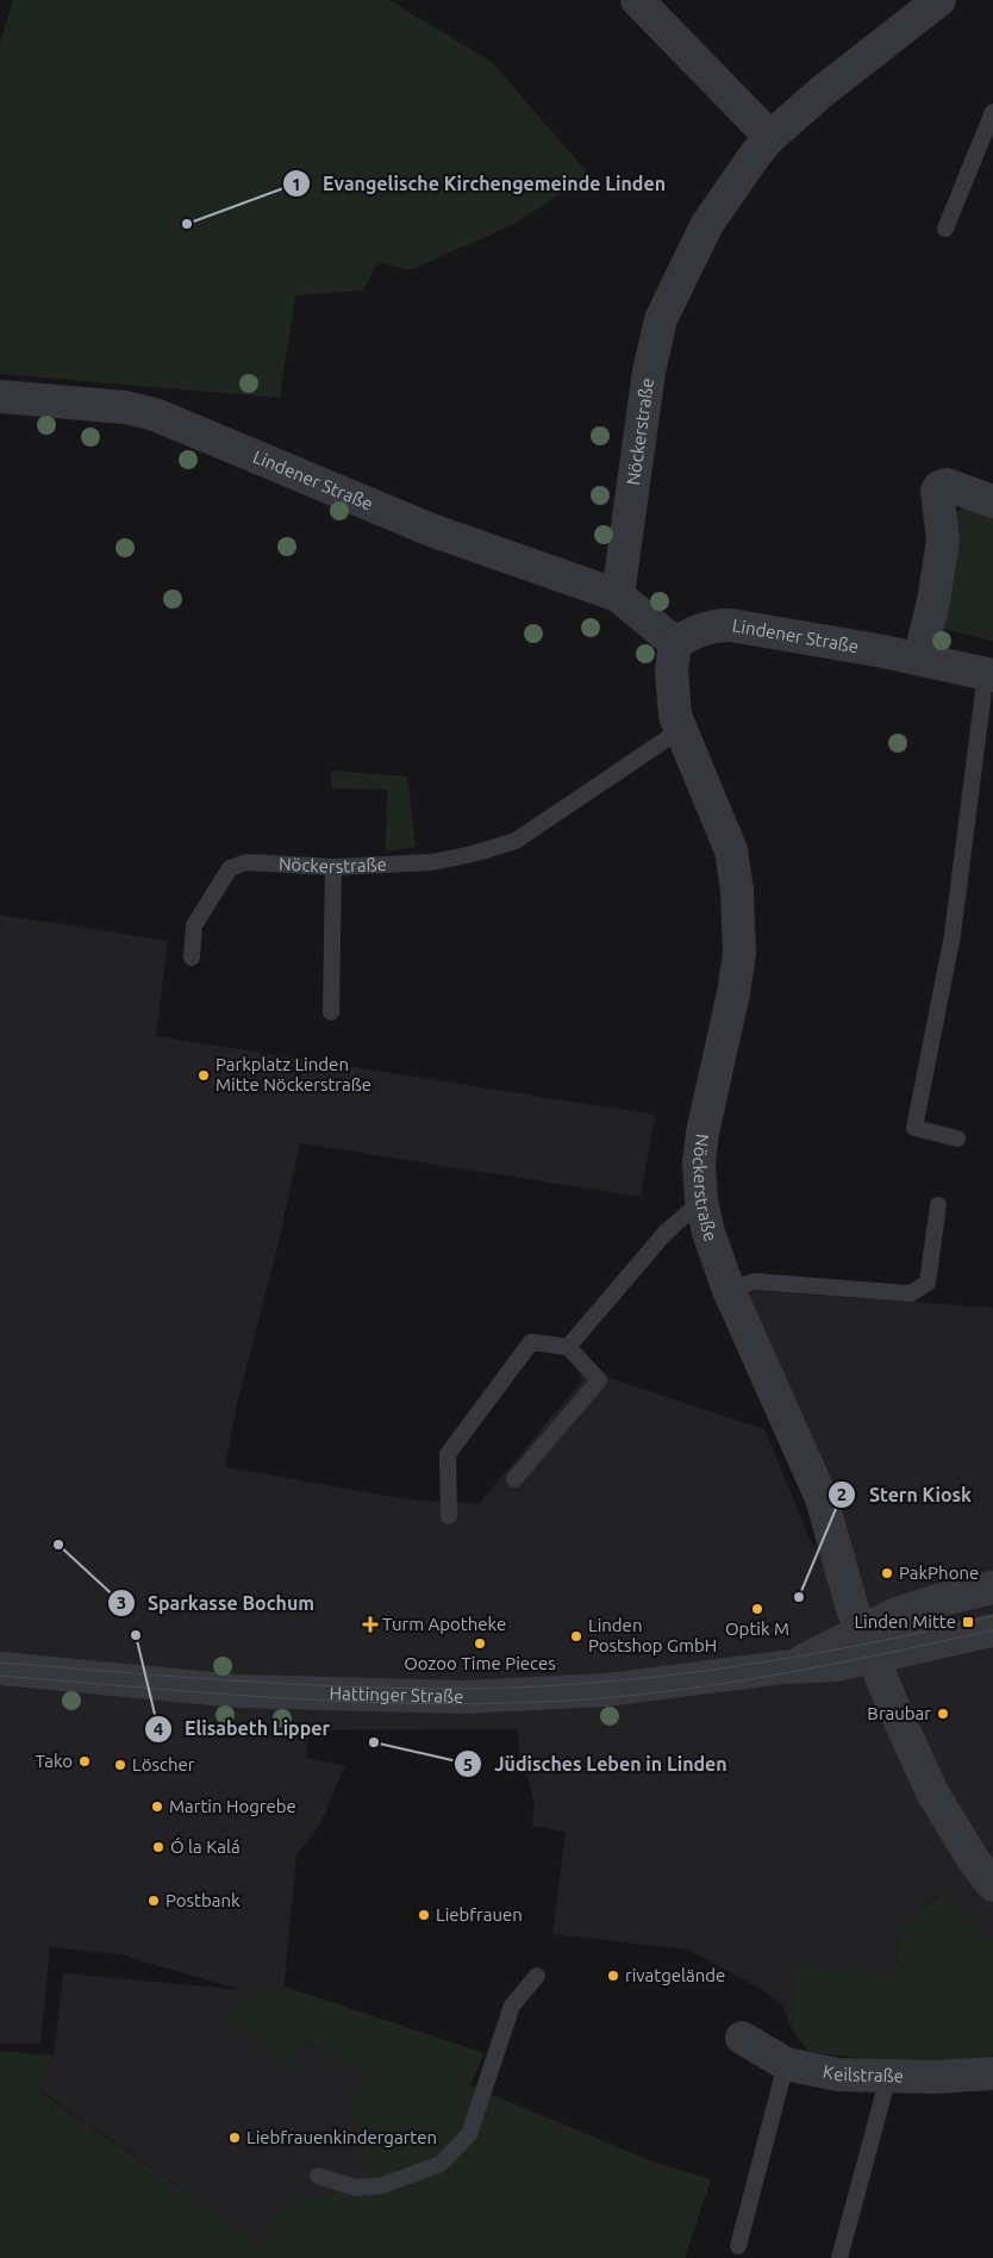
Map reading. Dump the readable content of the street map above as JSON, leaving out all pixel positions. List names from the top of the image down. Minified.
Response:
{"streets":{"street":["Nöckerstraße","Lindener Straße","Hattinger Straße","Keilstraße"]},"crossings":[["Nöckerstraße","Lindener Straße"],["Nöckerstraße","Hattinger Straße"]],"places":{"other":["Evangelische Kirchengemeinde Linden","Parkplatz Linden Mitte Nöckerstraße","Sparkasse Bochum","PakPhone","Stern Kiosk","Optik M","Elisabeth Lipper","Linden Postshop GmbH","Oozoo Time Pieces","Braubar","Jüdisches Leben in Linden","Tako","Löscher","Martin Hogrebe","Ó la Kalá","Postbank","Liebfrauen","rivatgelände","Liebfrauenkindergarten"],"transit":["Linden Mitte"],"health":["Turm Apotheke"]}}
